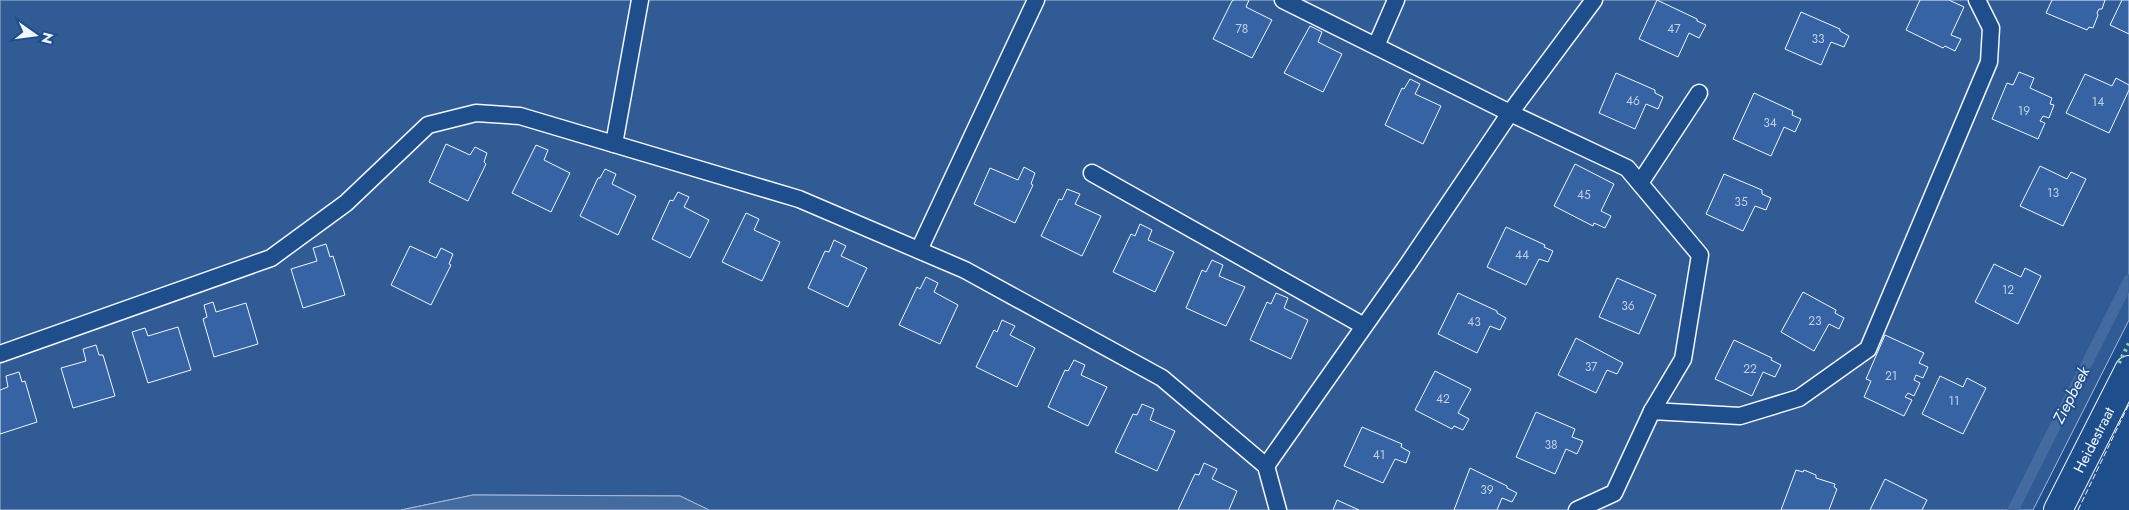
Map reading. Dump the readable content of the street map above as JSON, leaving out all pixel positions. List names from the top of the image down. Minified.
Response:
{"streets":{"street":["Heidestraat"]},"water":["Ziepbeek"],"house_numbers":["78","47","33","46","14","19","34","13","45","35","44","12","36","23","43","37","22","21","42","11","38","41","39"],"north":"right"}
